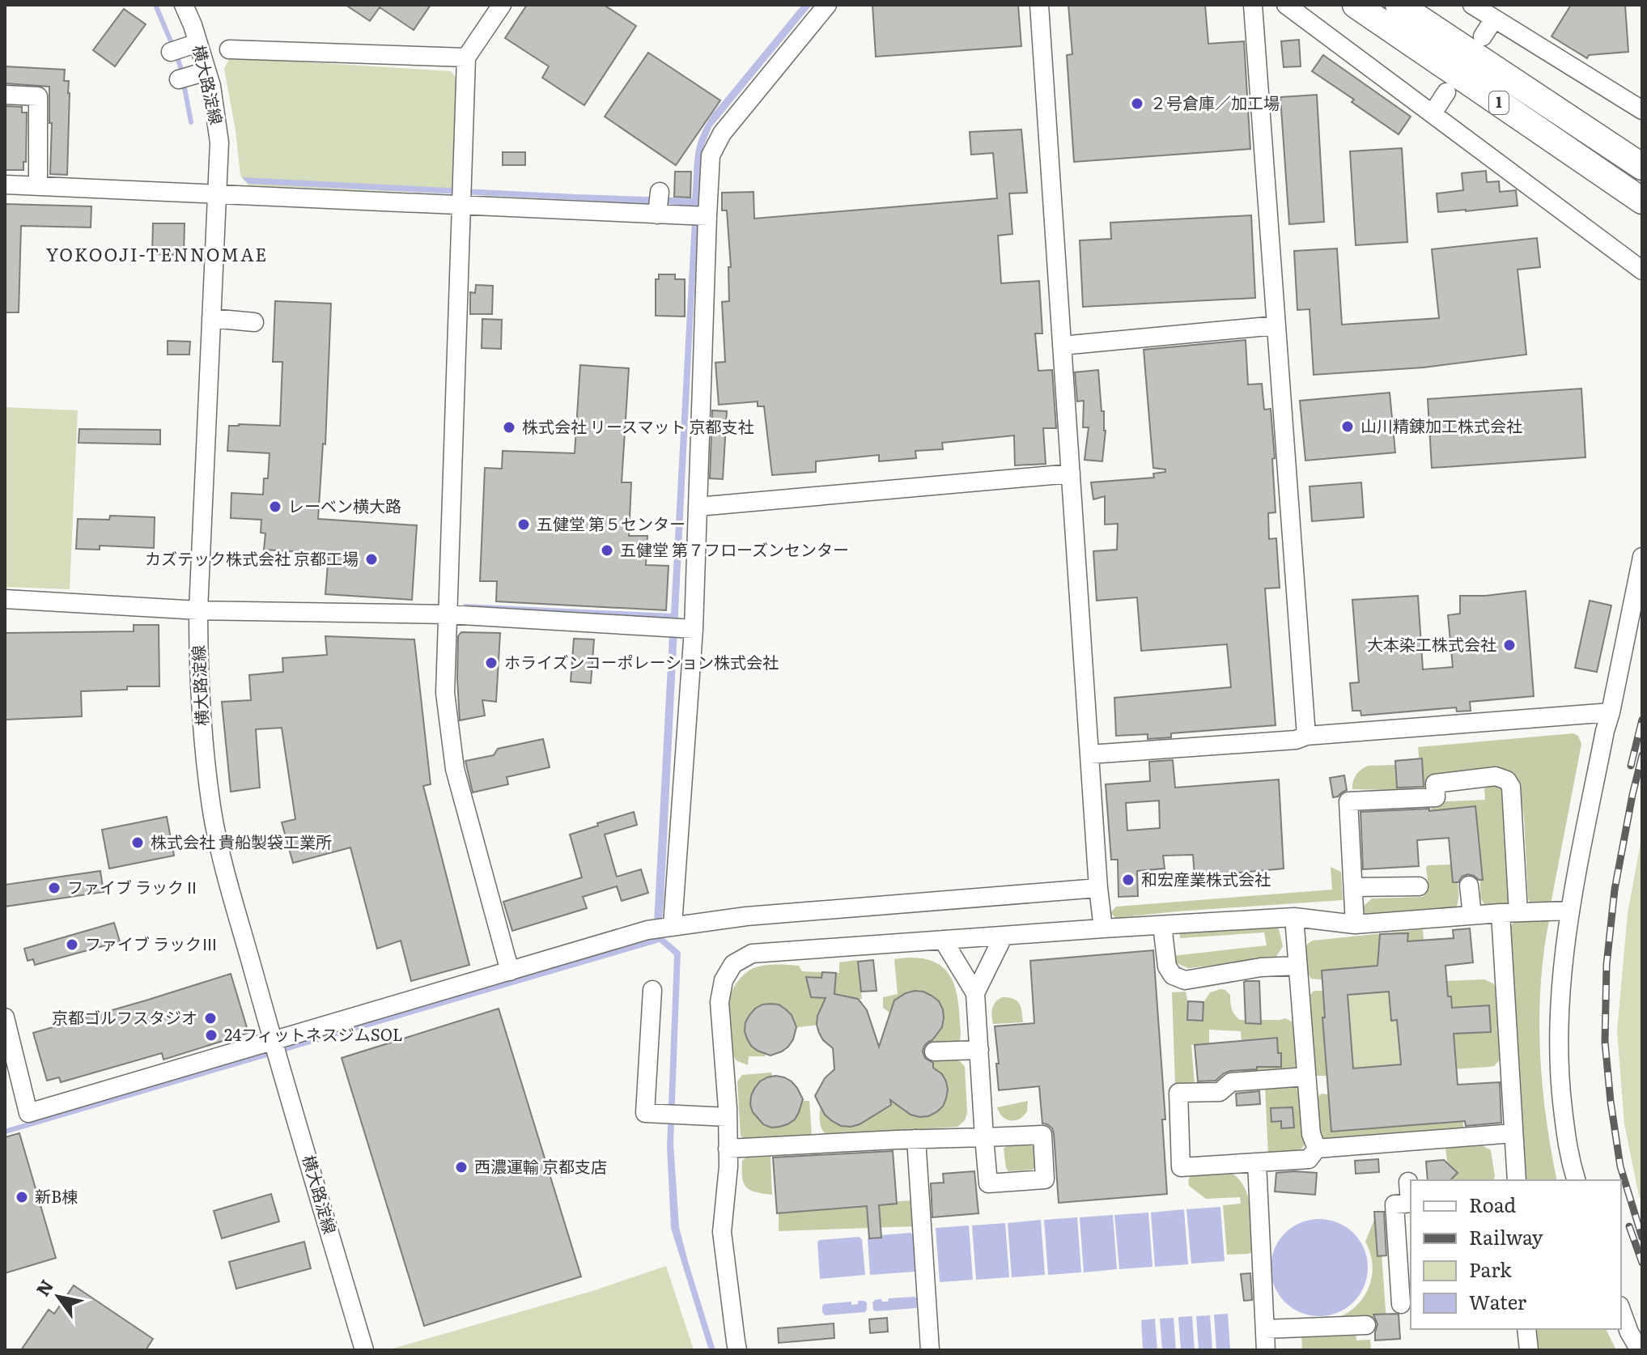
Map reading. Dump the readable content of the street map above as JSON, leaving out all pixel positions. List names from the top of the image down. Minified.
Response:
{"streets":{"highway":["1"],"street":["横大路淀線"]},"districts":["YOKOOJI-TENNOMAE"],"places":["２号倉庫／加工場","山川精錬加工株式会社","株式会社 リースマット 京都支社","レーベン横大路","五健堂 第５センター","五健堂 第７フローズンセンター","カズテック株式会社 京都工場","大本染工株式会社","ホライズンコーポレーション株式会社","株式会社 貴船製袋工業所","和宏産業株式会社","ファイブ ラックⅡ","ファイブ ラックⅢ","京都ゴルフスタジオ","24フィットネスジムSOL","西濃運輸 京都支店","新B棟"],"legend":["Road","Railway","Park","Water"],"north":"top left"}
